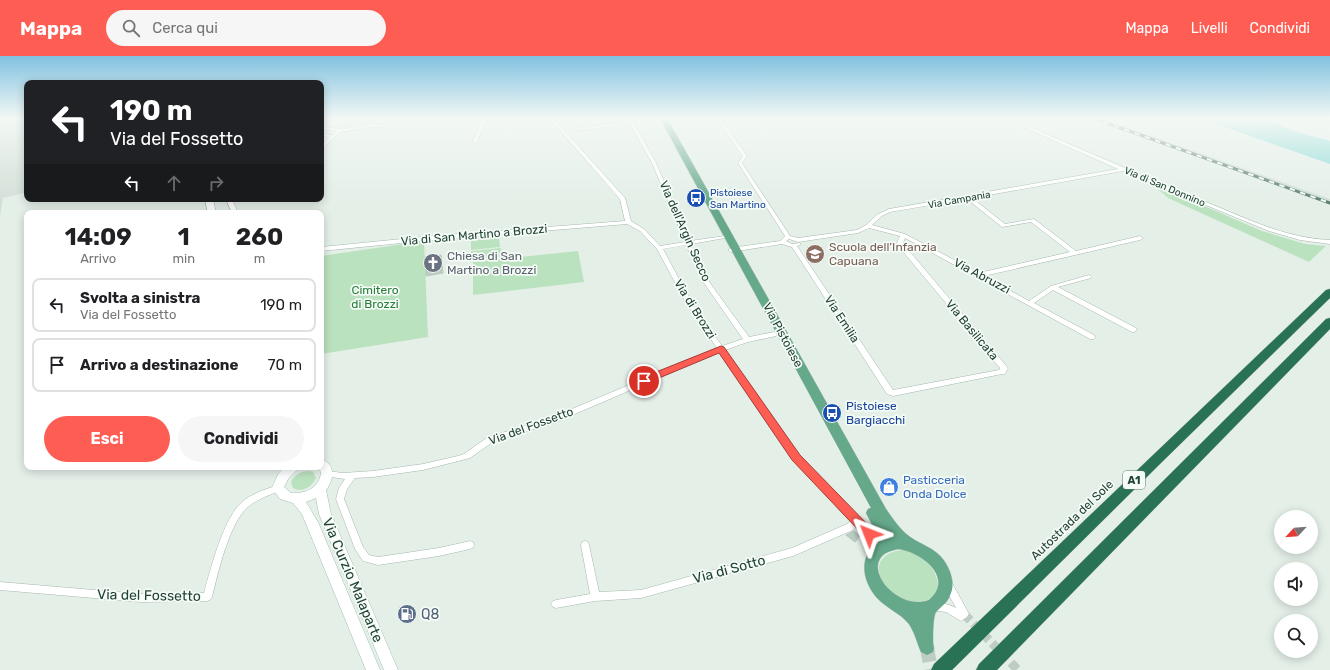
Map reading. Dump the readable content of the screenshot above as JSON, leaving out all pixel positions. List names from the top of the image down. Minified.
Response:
{"streets":{"highway":["A1","Autostrada del Sole"],"main road":["Via Pistoiese"],"street":["Via di San Donnino","Via Campania","Via dell'Argin Secco","Via di San Martino a Brozzi","Via Abruzzi","Via di Brozzi","Via Emilia","Via Basilicata","Via del Fossetto","Via di Sotto","Via Curzio Malaparte"]},"crossings":[["Via di San Donnino","Via Campania"],["Via Campania","Via Abruzzi"],["Via Campania","Via Emilia"],["Via Campania","Via Pistoiese"],["Via dell'Argin Secco","Via del Fossetto"],["Via di San Martino a Brozzi","Via di Brozzi"],["Via Abruzzi","Via Basilicata"],["Via di Brozzi","Via Pistoiese"],["Via di Brozzi","Via del Fossetto"],["Via di Brozzi","Via di Sotto"],["Via Emilia","Via Basilicata"],["Via Pistoiese","Via del Fossetto"],["Via del Fossetto","Via Curzio Malaparte"]],"parks":["Cimitero di Brozzi"],"places":{"bus stop":["Pistoiese San Martino","Pistoiese Bargiacchi"],"school or university":["Scuola dell’Infanzia Capuana"],"church":["Chiesa di San Martino a Brozzi"],"shop":["Pasticceria Onda Dolce"],"fuel station":["Q8"]},"north":"bottom left","page":{"header":"Mappa","search":"Cerca qui","nav":["Mappa","Livelli","Condividi"],"turn":["190 m","Via del Fossetto"],"eta":["14:09","Arrivo","1","min","260","m"],"list":[{"name":"Svolta a sinistra","note":"Via del Fossetto","value":"190 m"},{"name":"Arrivo a destinazione","value":"70 m"}],"buttons":["Esci","Condividi"]}}
